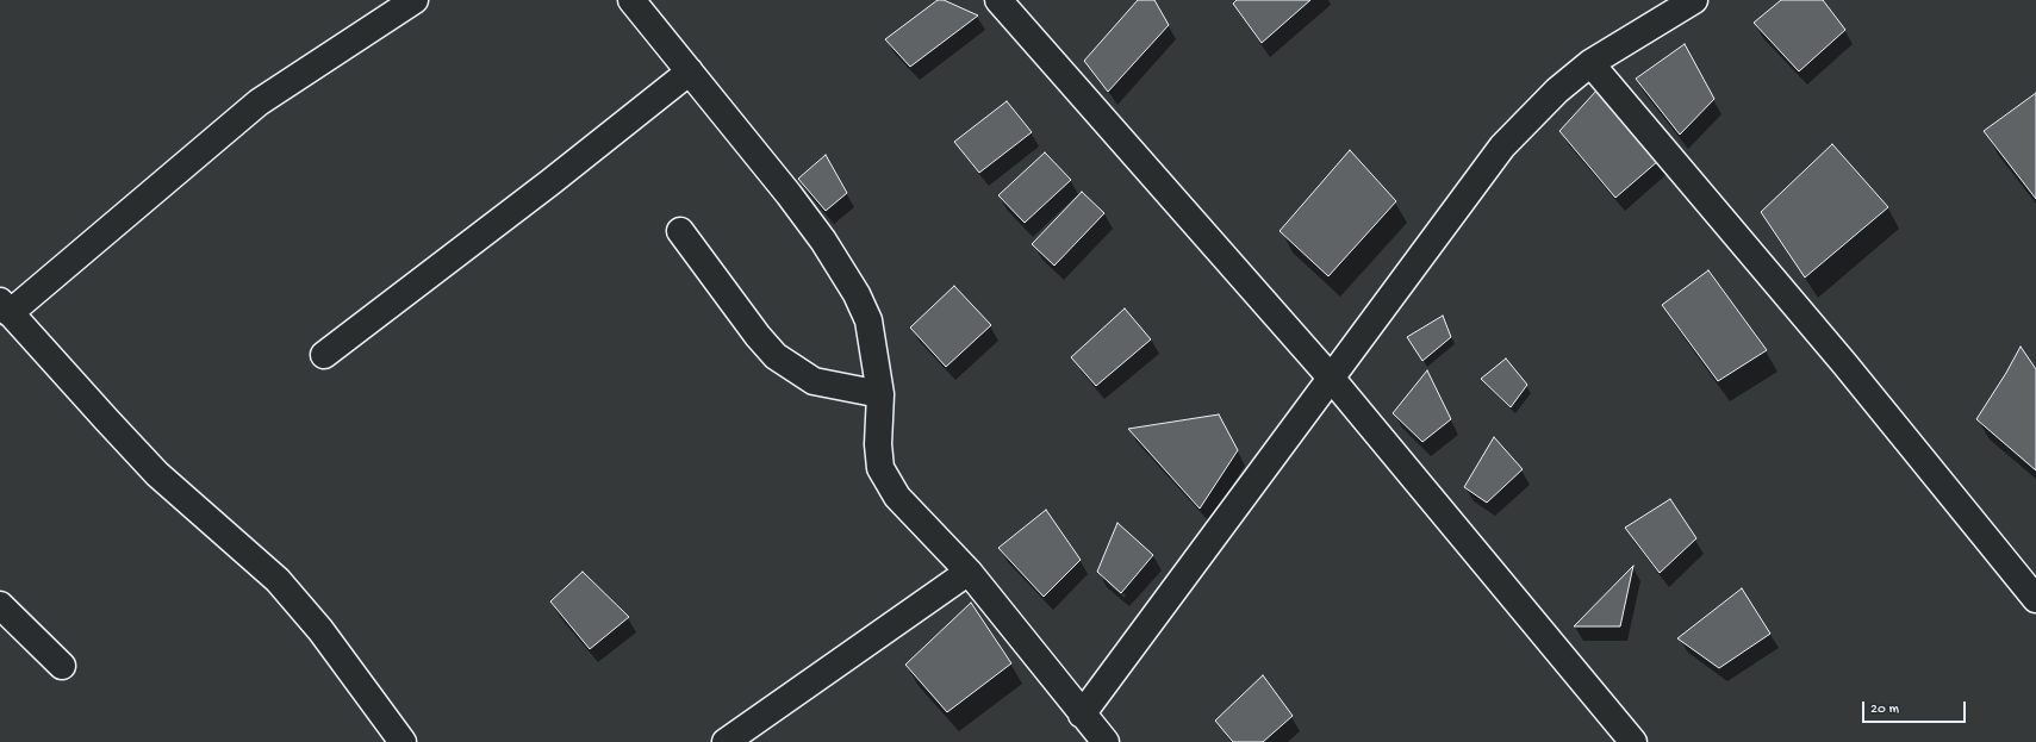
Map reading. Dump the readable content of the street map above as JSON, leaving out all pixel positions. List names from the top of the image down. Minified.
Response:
{"scale_bar":"20 m"}
